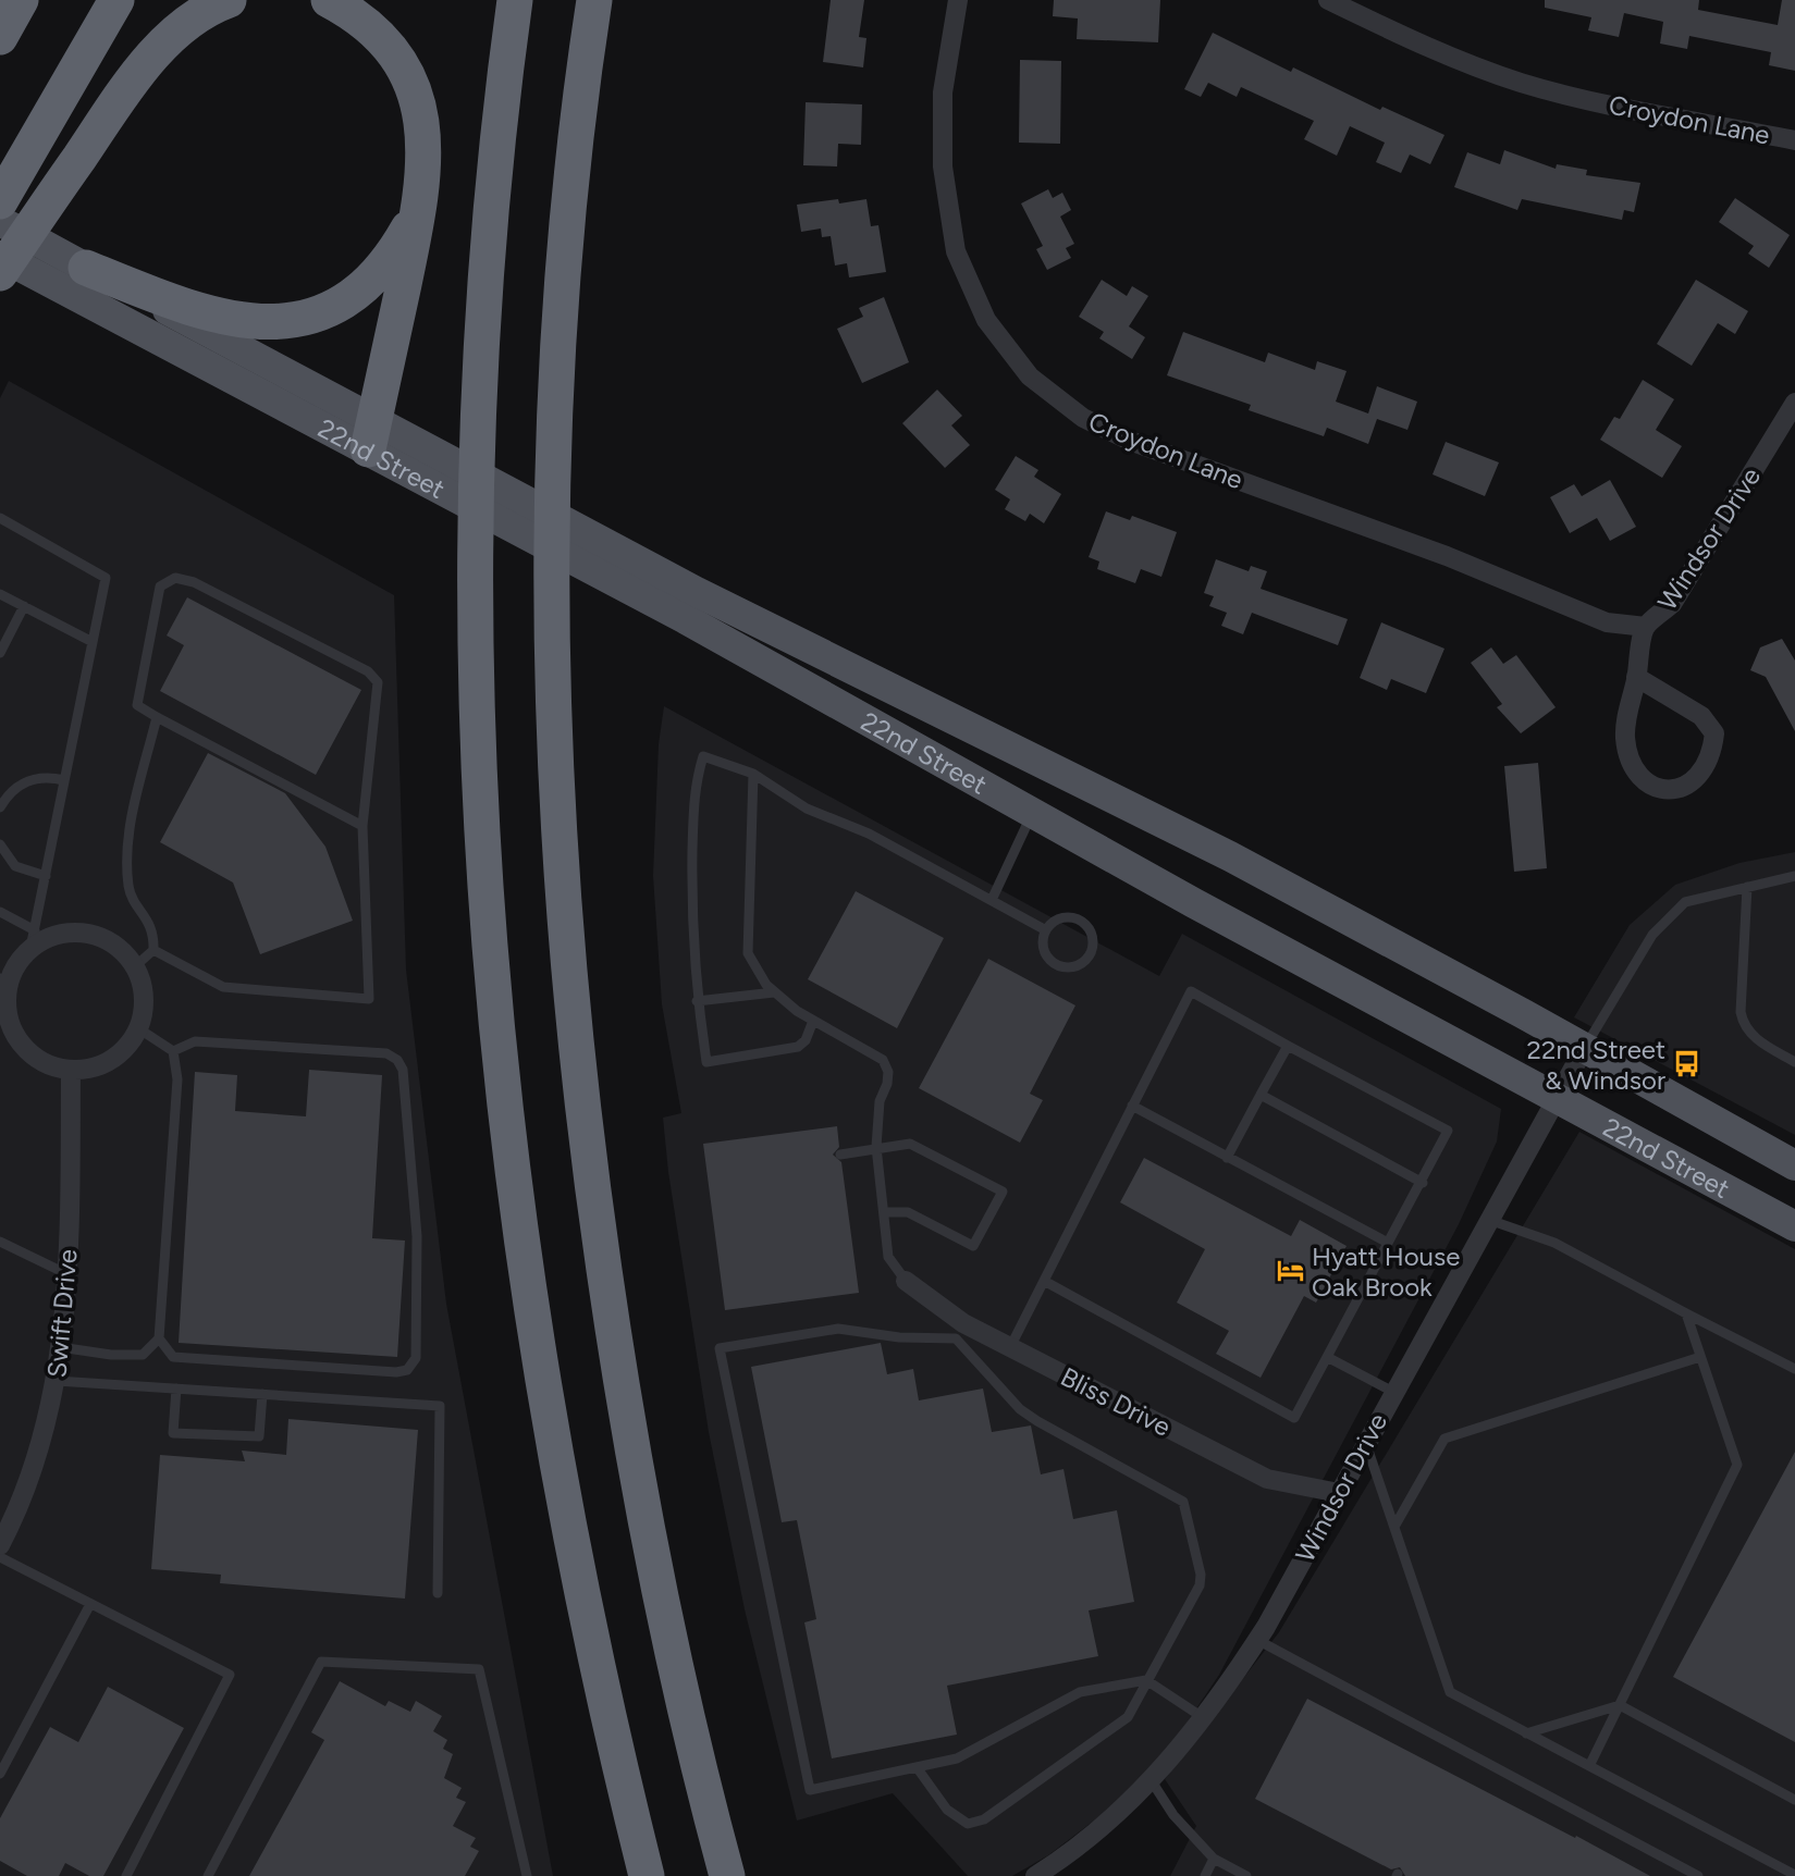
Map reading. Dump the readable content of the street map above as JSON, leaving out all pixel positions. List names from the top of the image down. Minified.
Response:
{"streets":{"main road":["22nd Street"],"street":["Croydon Lane","Windsor Drive","Swift Drive","Bliss Drive"]},"crossings":[["Croydon Lane","Windsor Drive"],["22nd Street","Windsor Drive"],["Windsor Drive","Bliss Drive"]],"places":{"bus stop":["22nd Street & Windsor"],"hotel":["Hyatt House Oak Brook"]}}
